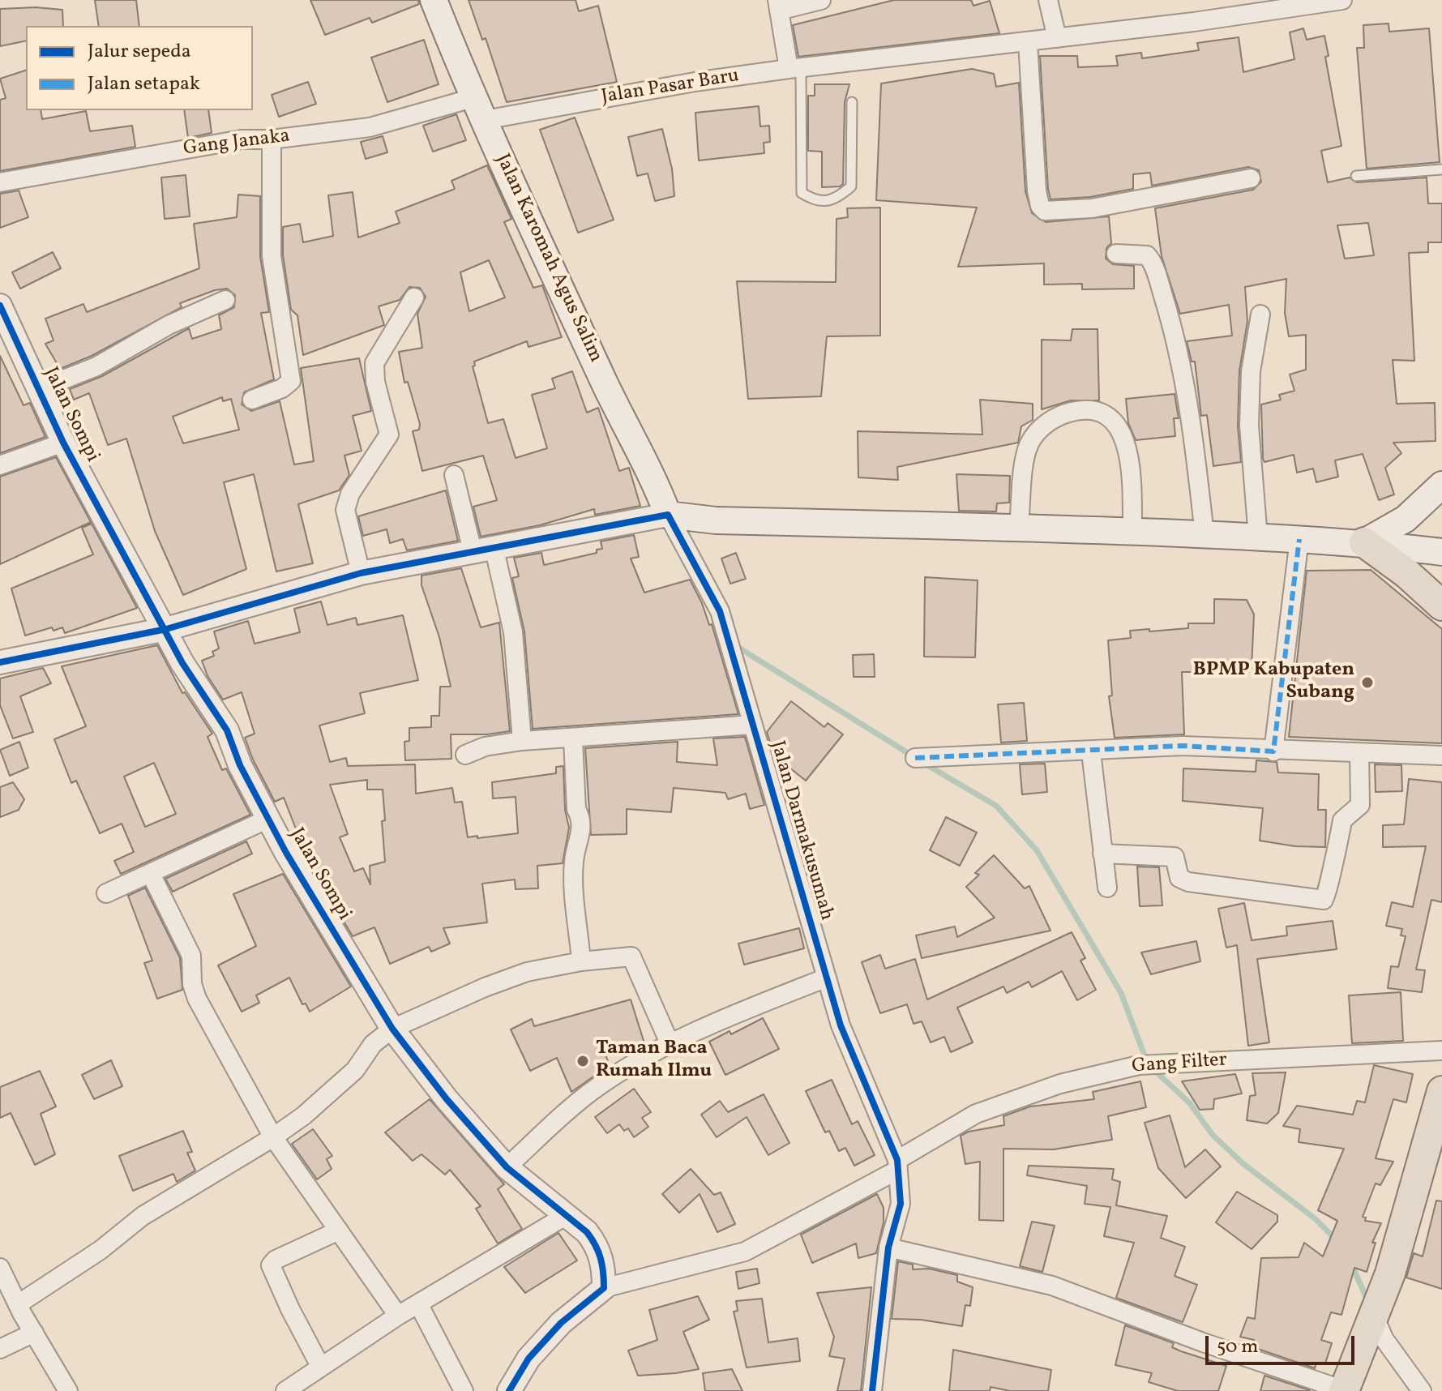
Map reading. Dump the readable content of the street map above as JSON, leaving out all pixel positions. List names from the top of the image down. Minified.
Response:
{"streets":{"main road":["Jalan Karomah Agus Salim"],"street":["Jalan Pasar Baru","Gang Janaka","Jalan Sompi","Jalan Darmakusumah","Gang Filter"]},"crossings":[["Jalan Pasar Baru","Gang Janaka"],["Jalan Pasar Baru","Jalan Karomah Agus Salim"],["Gang Janaka","Jalan Karomah Agus Salim"],["Jalan Karomah Agus Salim","Jalan Darmakusumah"],["Jalan Sompi","Gang Filter"],["Jalan Darmakusumah","Gang Filter"]],"places":["BPMP Kabupaten Subang","Taman Baca Rumah Ilmu"],"legend":["Jalur sepeda","Jalan setapak"],"scale_bar":"50 m"}
